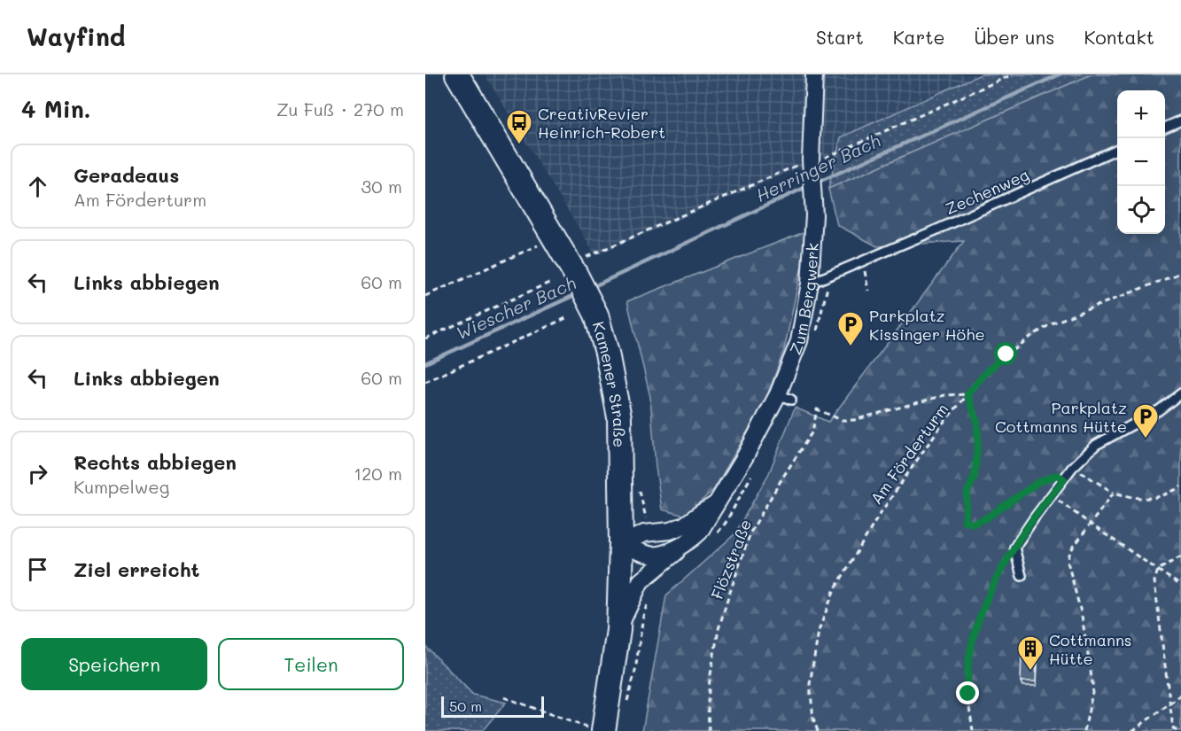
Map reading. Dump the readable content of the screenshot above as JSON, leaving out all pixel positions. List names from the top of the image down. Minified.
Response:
{"streets":{"main road":["Kamener Straße"],"street":["Zum Bergwerk"],"lane":["Zechenweg"],"path":["Am Förderturm","Flözstraße"]},"crossings":[["Zechenweg","Zum Bergwerk"],["Zum Bergwerk","Kamener Straße"],["Am Förderturm","Flözstraße"]],"water":["Herringer Bach","Wiescher Bach"],"places":{"bus stop":["CreativRevier Heinrich-Robert"],"parking":["Parkplatz Kissinger Höhe","Parkplatz Cottmanns Hütte"],"building":["Cottmanns Hütte"]},"scale_bar":"50 m","page":{"header":"Wayfind","nav":["Start","Karte","Über uns","Kontakt"],"heading":["4 Min.","Zu Fuß · 270 m"],"map_buttons":["+","−"],"list":[["Geradeaus","Am Förderturm","30 m"],["Links abbiegen","60 m"],["Links abbiegen","60 m"],["Rechts abbiegen","Kumpelweg","120 m"],"Ziel erreicht"],"buttons":["Speichern","Teilen"],"scale":"50 m"}}
